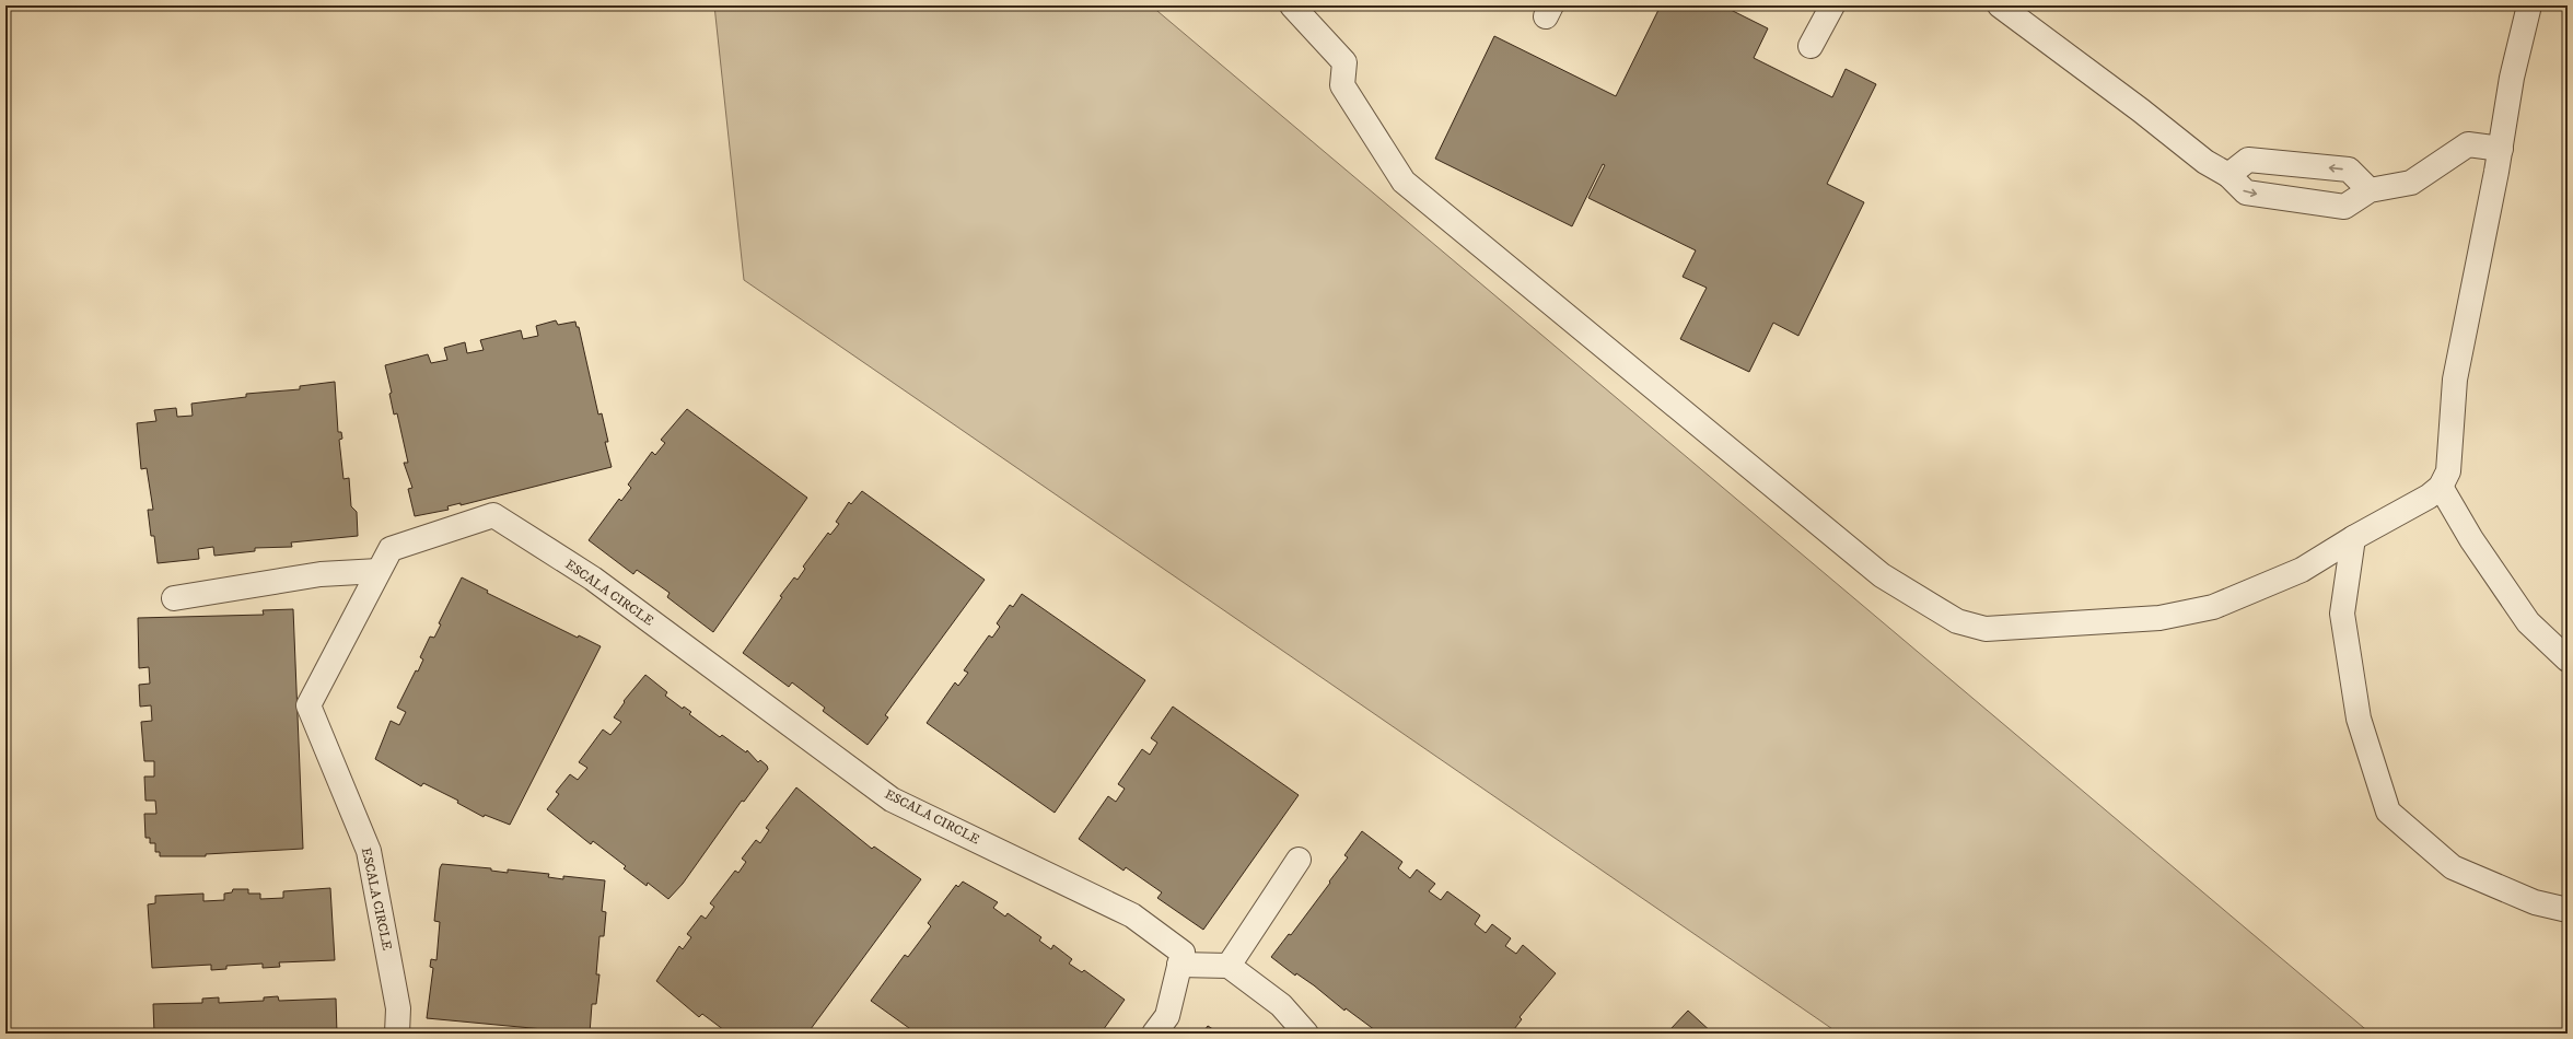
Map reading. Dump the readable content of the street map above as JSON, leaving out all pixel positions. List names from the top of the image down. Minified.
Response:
{"streets":{"street":["ESCALA CIRCLE"]}}
